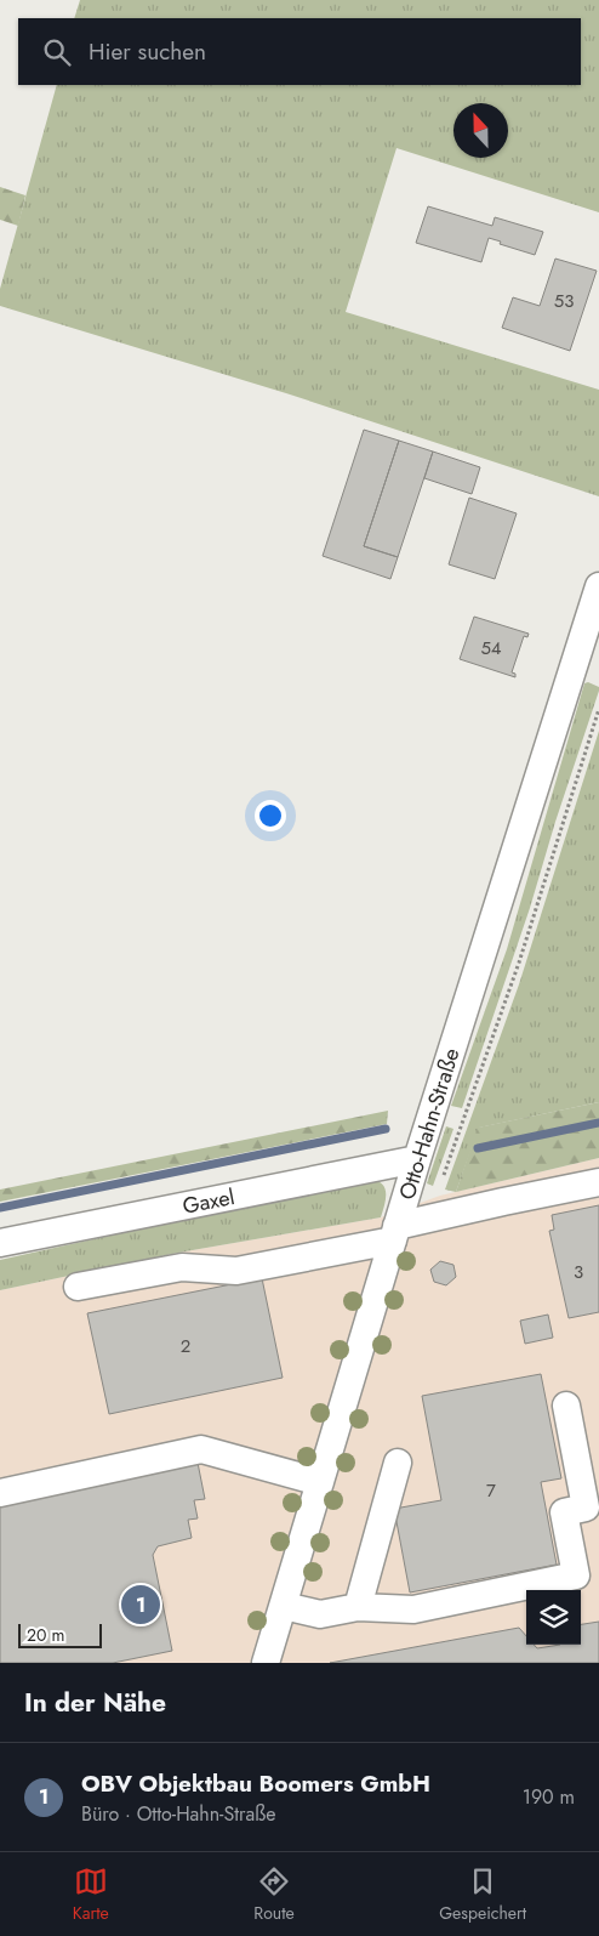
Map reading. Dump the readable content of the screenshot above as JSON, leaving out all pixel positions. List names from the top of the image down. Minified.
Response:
{"streets":{"street":["Otto-Hahn-Straße","Gaxel"]},"crossings":[["Otto-Hahn-Straße","Gaxel"]],"house_numbers":["53","54","3","2","7"],"scale_bar":"20 m","north":"top","page":{"search":"Hier suchen","pins":"1","scale":"20 m","heading":"In der Nähe","list":[{"mark":"1","name":"OBV Objektbau Boomers GmbH","note":"Büro · Otto-Hahn-Straße","value":"190 m"}],"nav":["Karte","Route","Gespeichert"]}}
